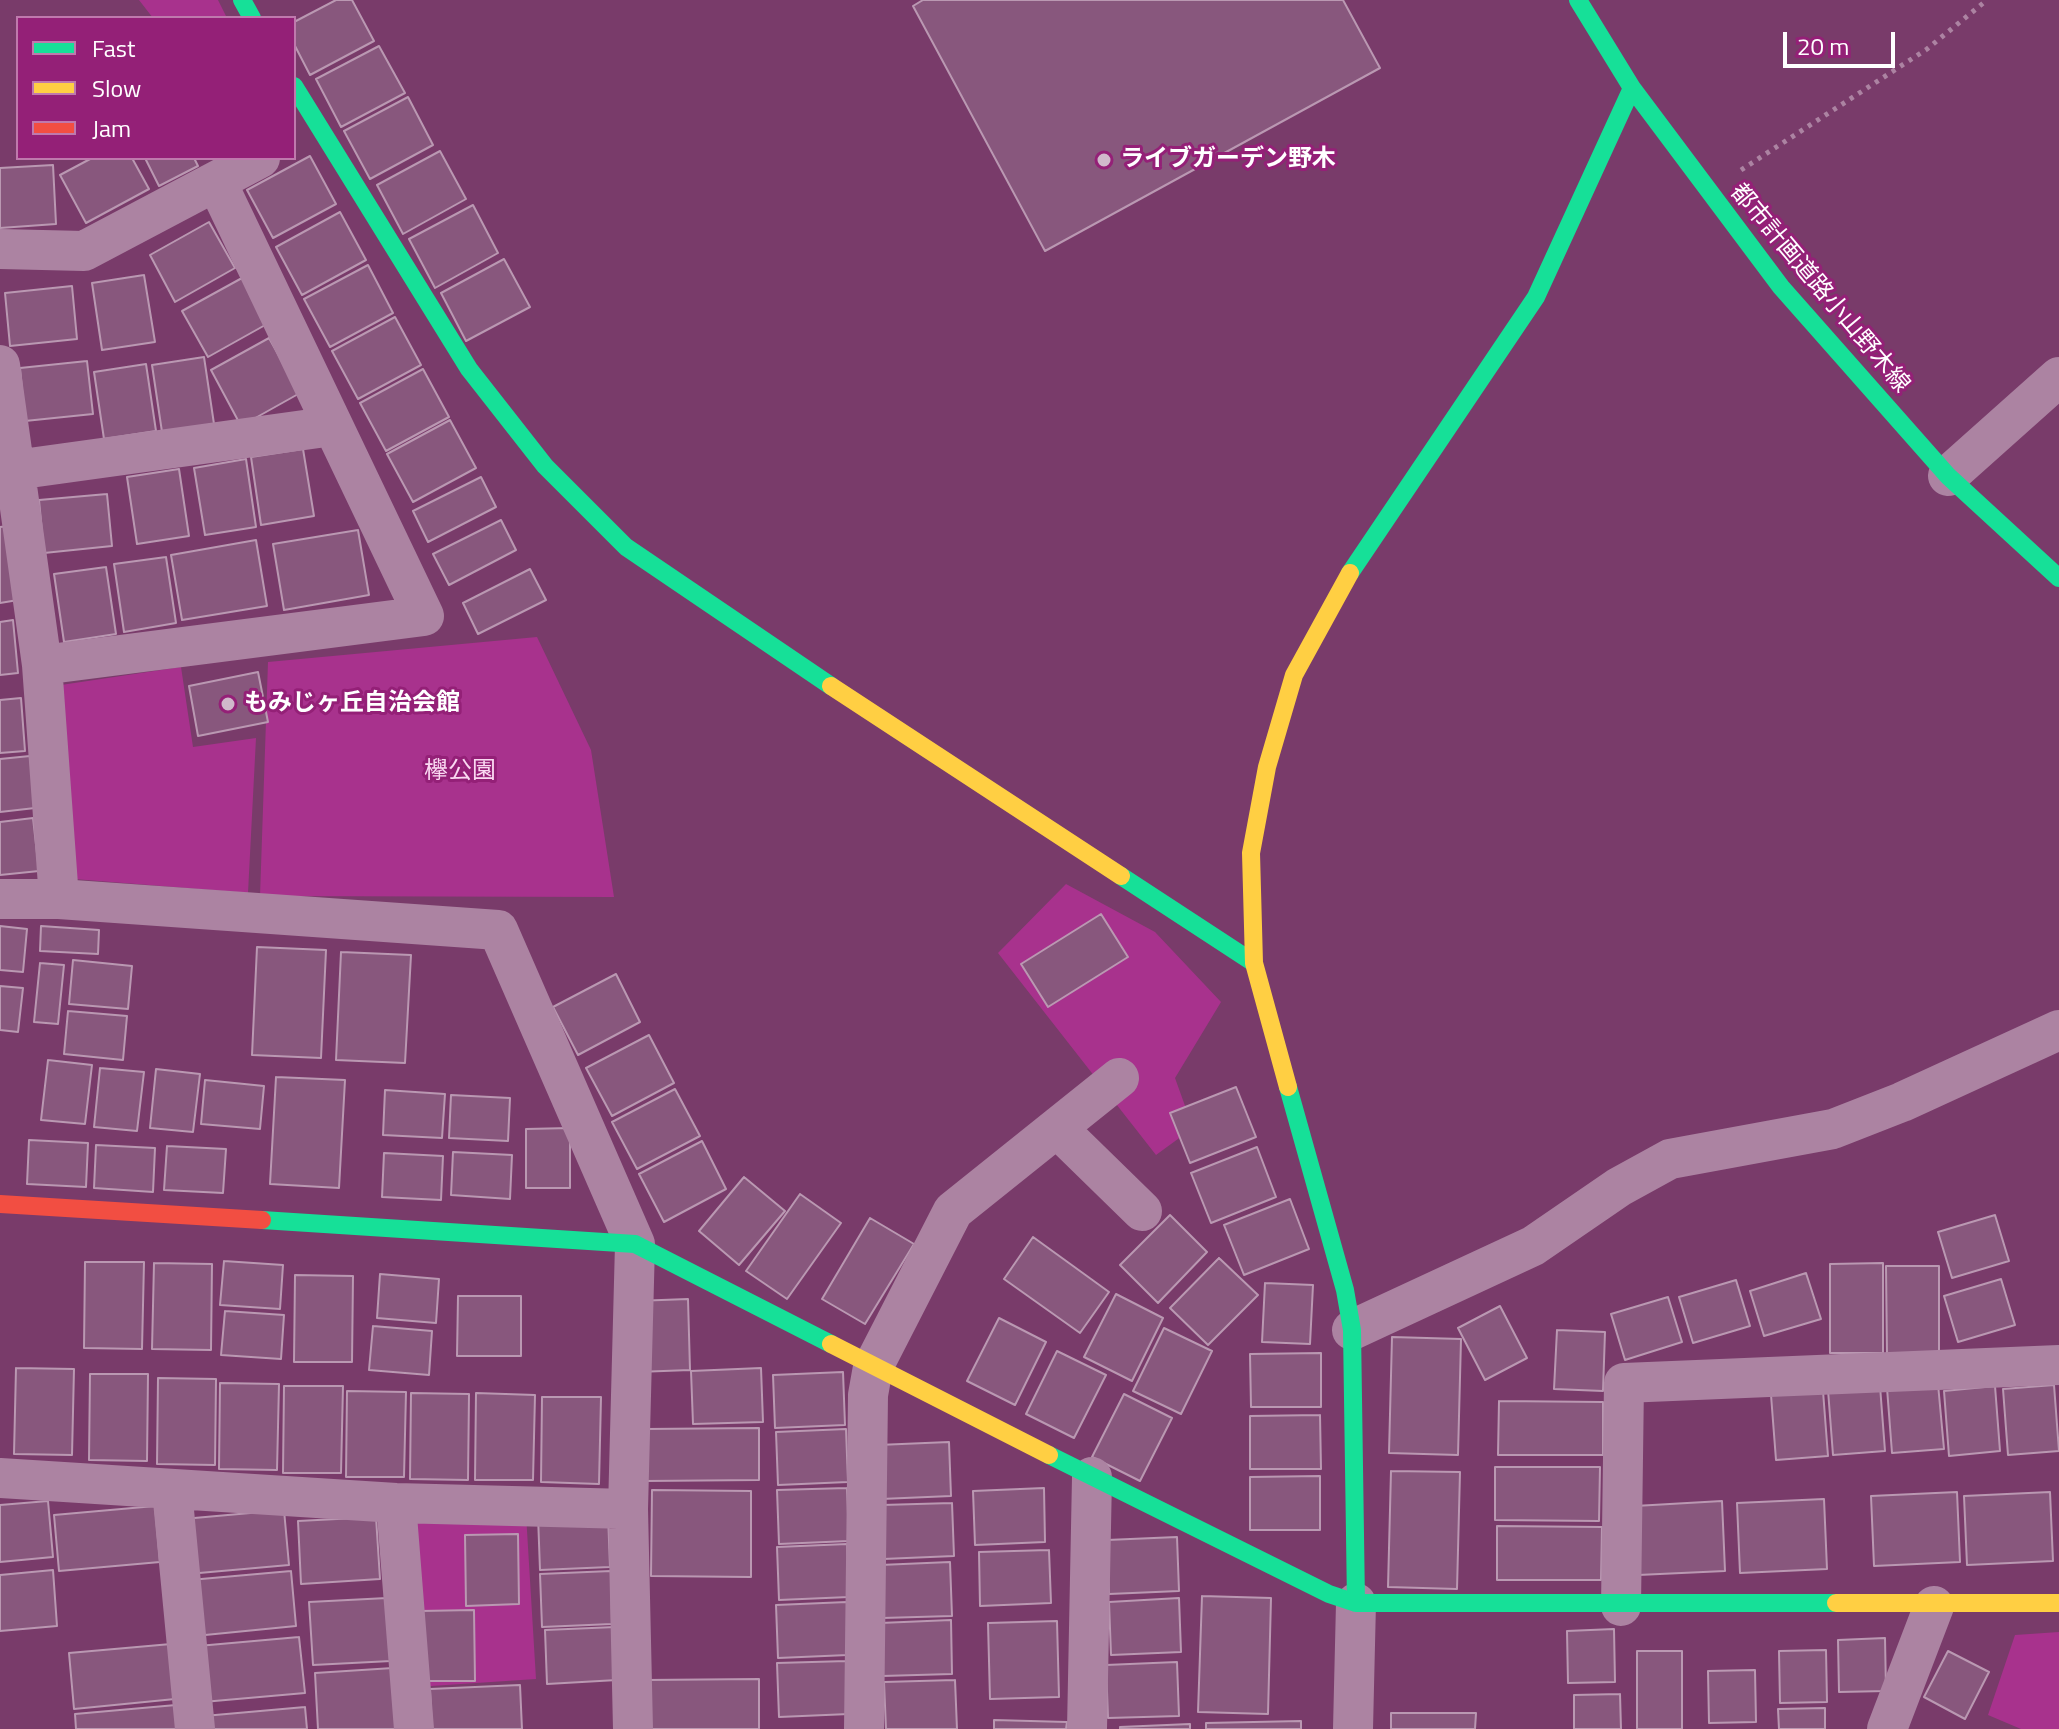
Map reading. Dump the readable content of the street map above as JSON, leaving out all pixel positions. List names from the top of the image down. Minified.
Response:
{"streets":{"street":["都市計画道路小山野木線"]},"parks":["欅公園"],"places":["ライブガーデン野木","もみじヶ丘自治会館"],"legend":["Fast","Slow","Jam"],"scale_bar":"20 m"}
